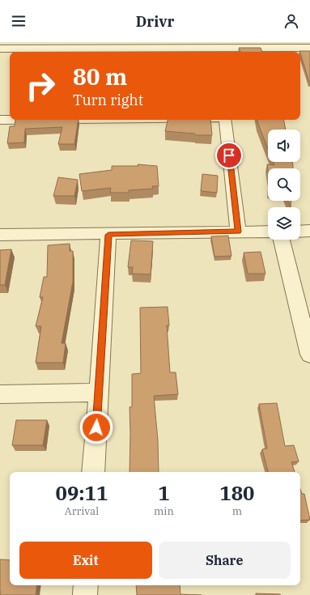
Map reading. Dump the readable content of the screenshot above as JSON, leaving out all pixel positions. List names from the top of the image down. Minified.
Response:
{"page":{"header":"Drivr","turn":["80 m","Turn right"],"eta":["09:11","Arrival","1","min","180","m"],"buttons":["Exit","Share"]}}
